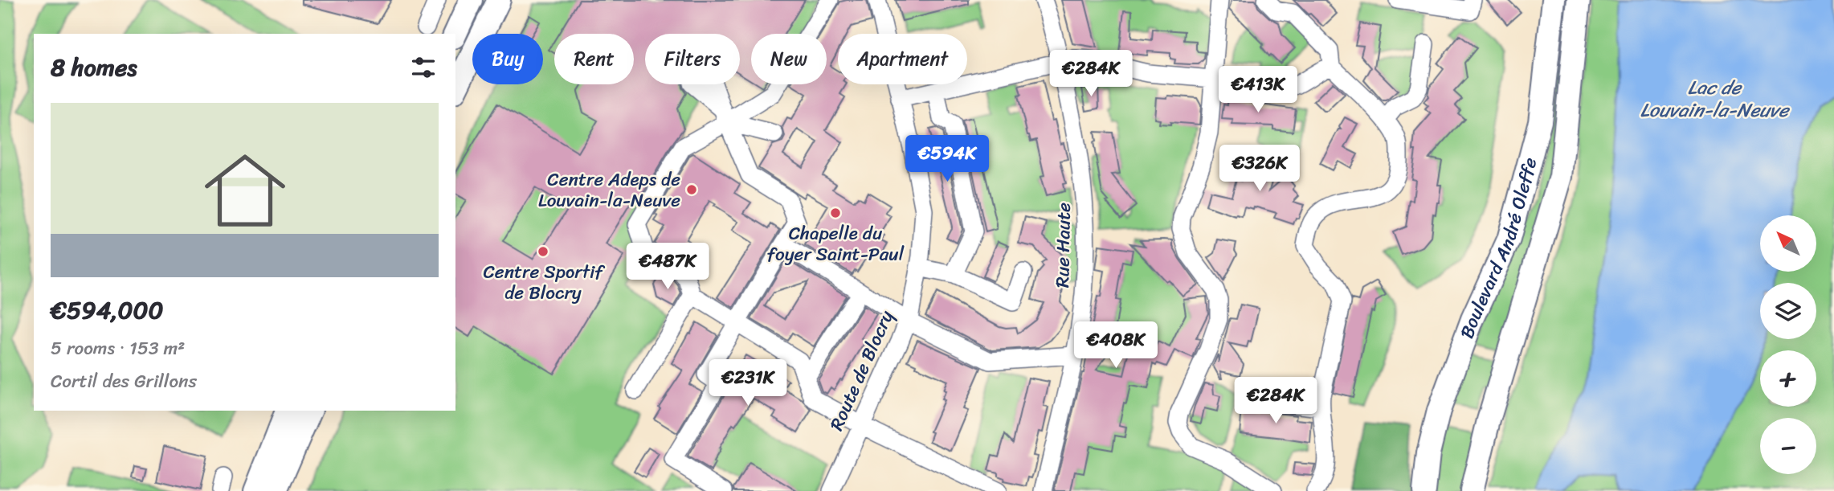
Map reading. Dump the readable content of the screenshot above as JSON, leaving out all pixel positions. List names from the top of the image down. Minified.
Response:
{"streets":{"main road":["Boulevard André Oleffe"],"street":["Rue Haute","Route de Blocry"]},"water":["Lac de Louvain-la-Neuve"],"places":["Centre Adeps de Louvain-la-Neuve","Chapelle du foyer Saint-Paul","Centre Sportif de Blocry"],"north":"top left","page":{"chip":["Buy","Rent","Filters","New","Apartment"],"heading":"8 homes","price":["€284K","€413K","€594K","€326K","€487K","€408K","€231K","€284K"],"list":[{"name":"€594,000","note":"5 rooms · 153 m² · Cortil des Grillons"}],"map_buttons":["+","−"]}}
